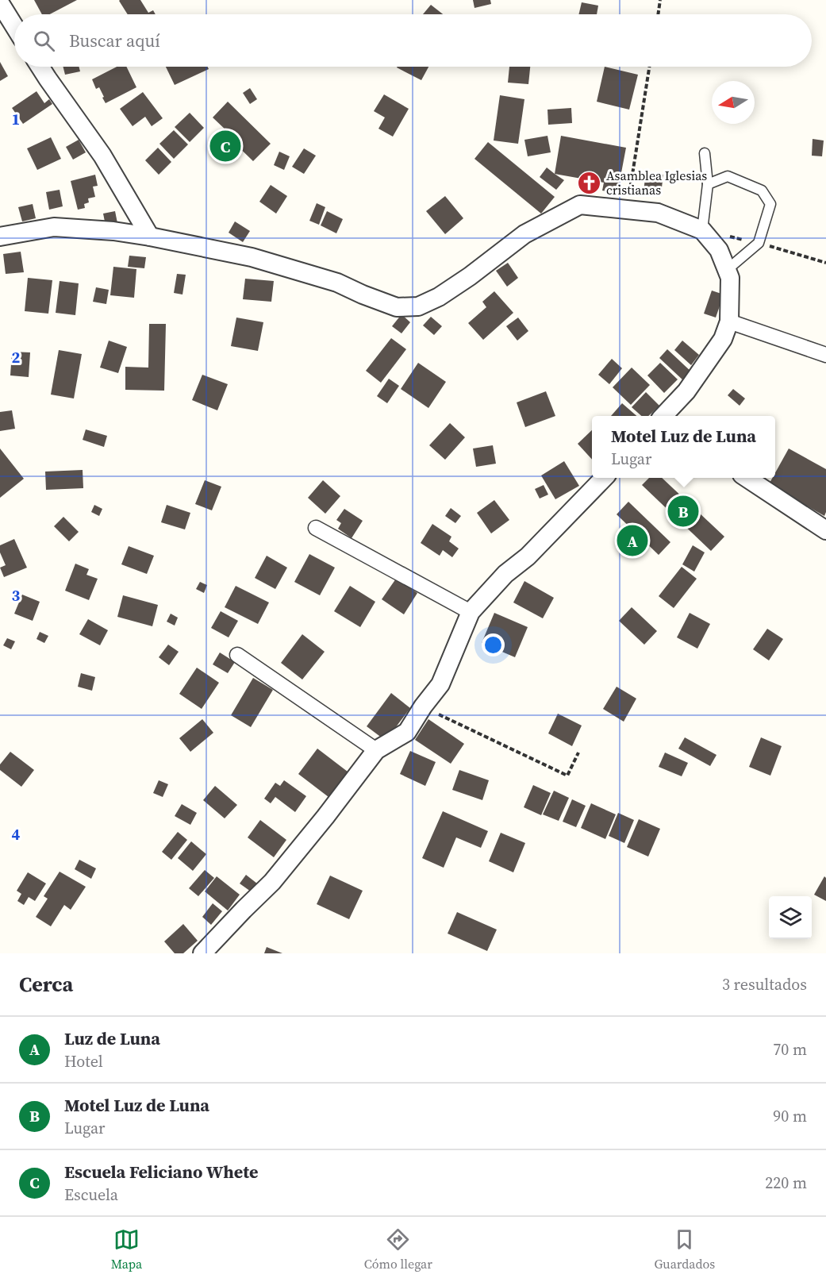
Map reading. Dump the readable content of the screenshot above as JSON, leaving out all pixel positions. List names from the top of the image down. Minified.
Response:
{"places":{"church":["Asamblea Iglesias cristianas"]},"north":"left","page":{"search":"Buscar aquí","pins":["C","B","A"],"popup":["Motel Luz de Luna","Lugar"],"heading":["Cerca","3 resultados"],"list":[{"mark":"A","name":"Luz de Luna","note":"Hotel","value":"70 m"},{"mark":"B","name":"Motel Luz de Luna","note":"Lugar","value":"90 m"},{"mark":"C","name":"Escuela Feliciano Whete","note":"Escuela","value":"220 m"}],"nav":["Mapa","Cómo llegar","Guardados"]},"grid":{"rows":["1","2","3","4"]}}
